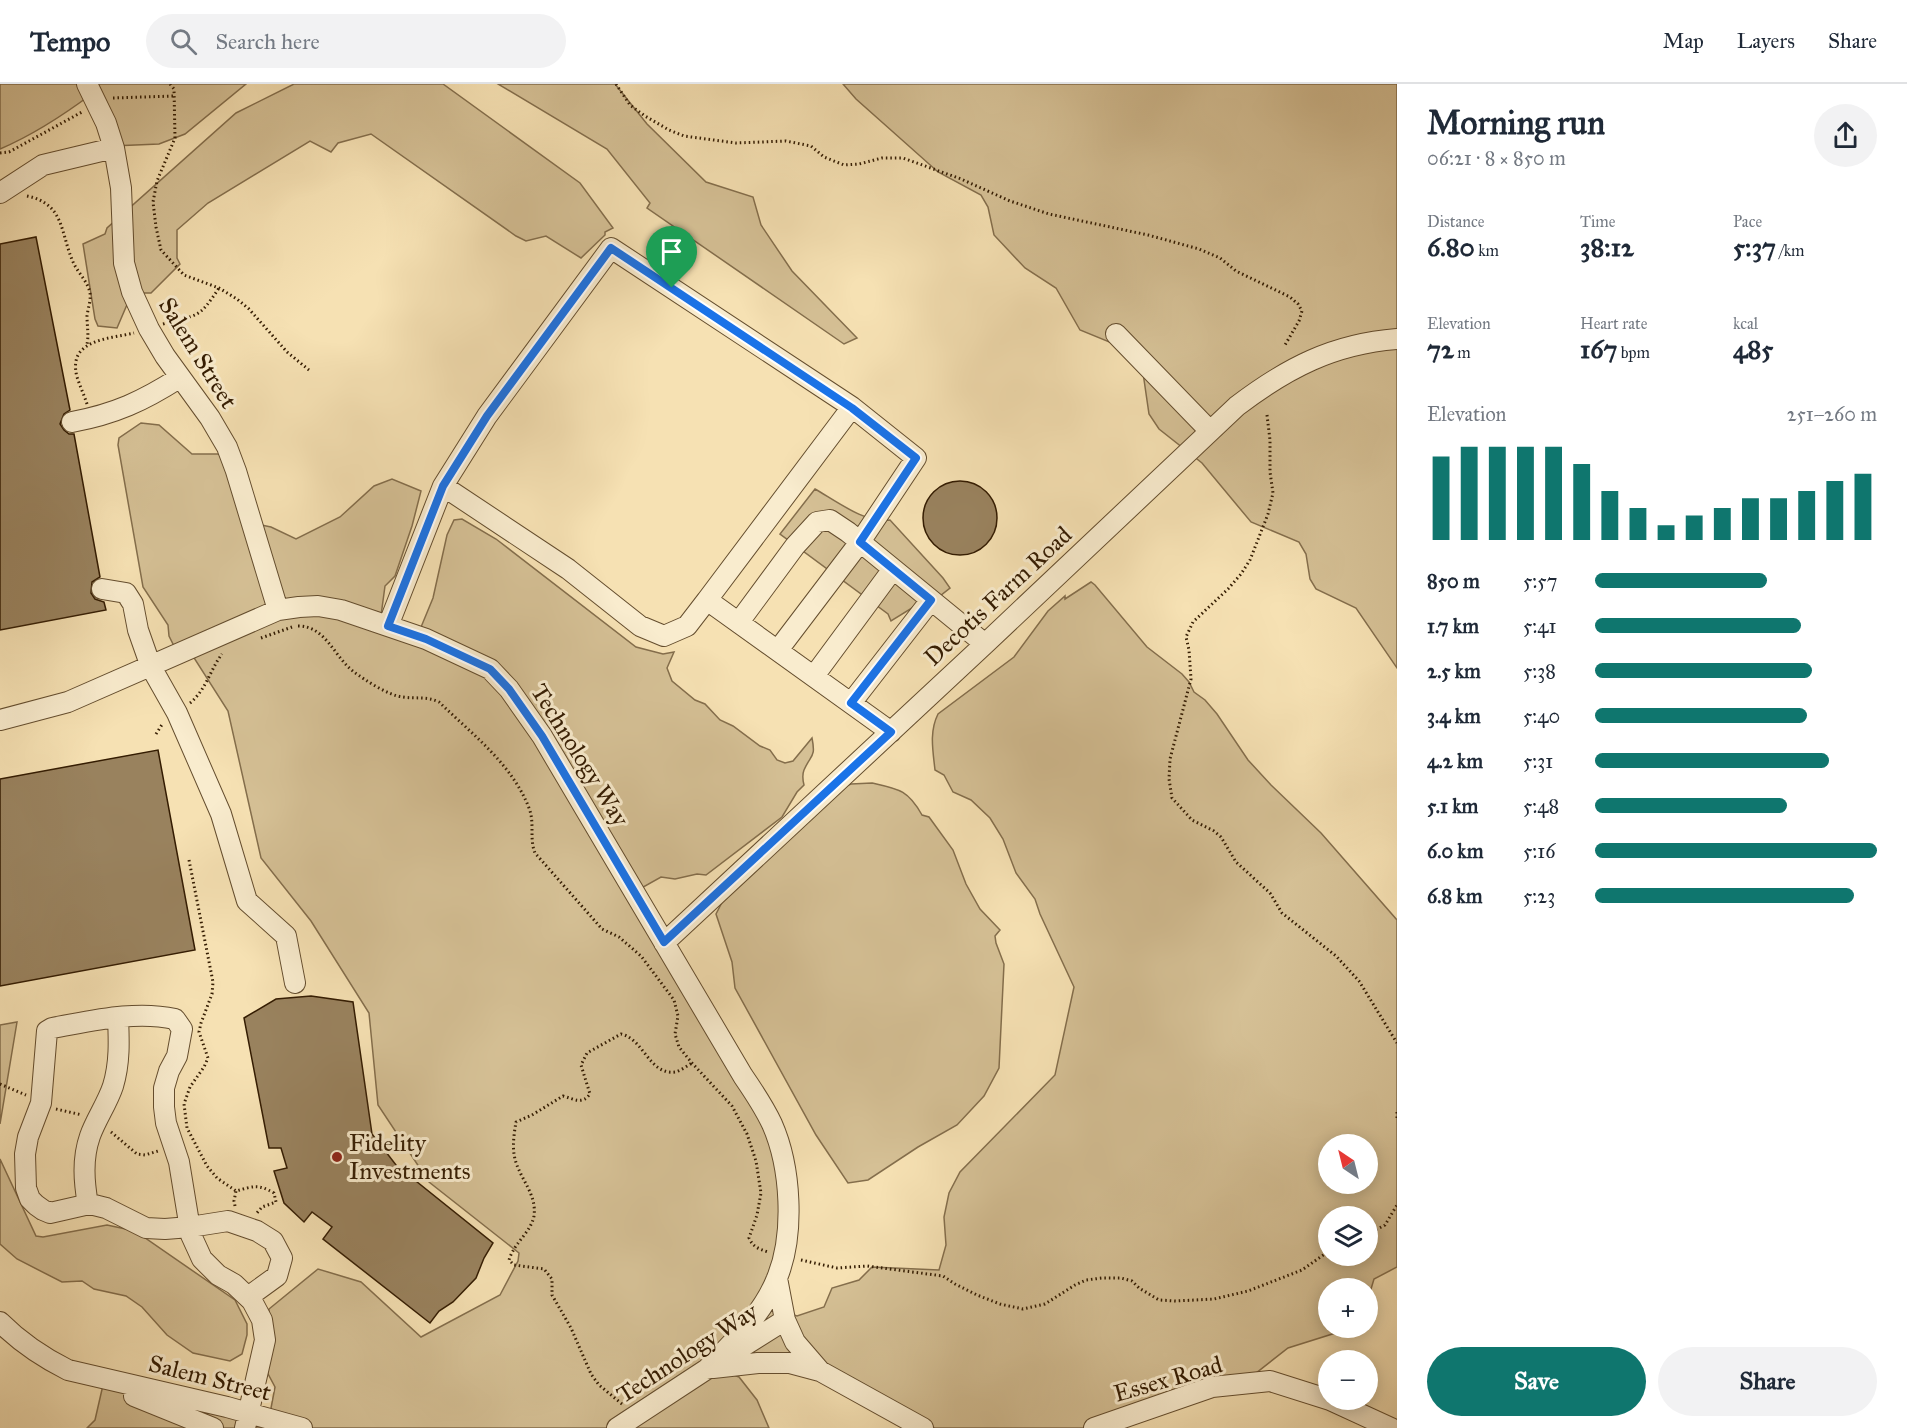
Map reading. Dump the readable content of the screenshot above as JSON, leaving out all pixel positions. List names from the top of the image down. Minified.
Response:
{"streets":{"street":["Salem Street","Decotis Farm Road","Technology Way","Essex Road"]},"crossings":[["Salem Street","Technology Way"],["Decotis Farm Road","Technology Way"]],"places":["Fidelity Investments"],"north":"top left","page":{"header":"Tempo","search":"Search here","nav":["Map","Layers","Share"],"heading":["Morning run","06:21 · 8 × 850 m"],"stats":[["Distance","6.80 km"],["Time","38:12"],["Pace","5:37 /km"],["Elevation","72 m"],["Heart rate","167 bpm"],["kcal","485"]],"chart":["Elevation","251–260 m"],"list":[{"name":"850 m","note":"5:57"},{"name":"1.7 km","note":"5:41"},{"name":"2.5 km","note":"5:38"},{"name":"3.4 km","note":"5:40"},{"name":"4.2 km","note":"5:31"},{"name":"5.1 km","note":"5:48"},{"name":"6.0 km","note":"5:16"},{"name":"6.8 km","note":"5:23"}],"map_buttons":["+","−"],"buttons":["Save","Share"]}}
